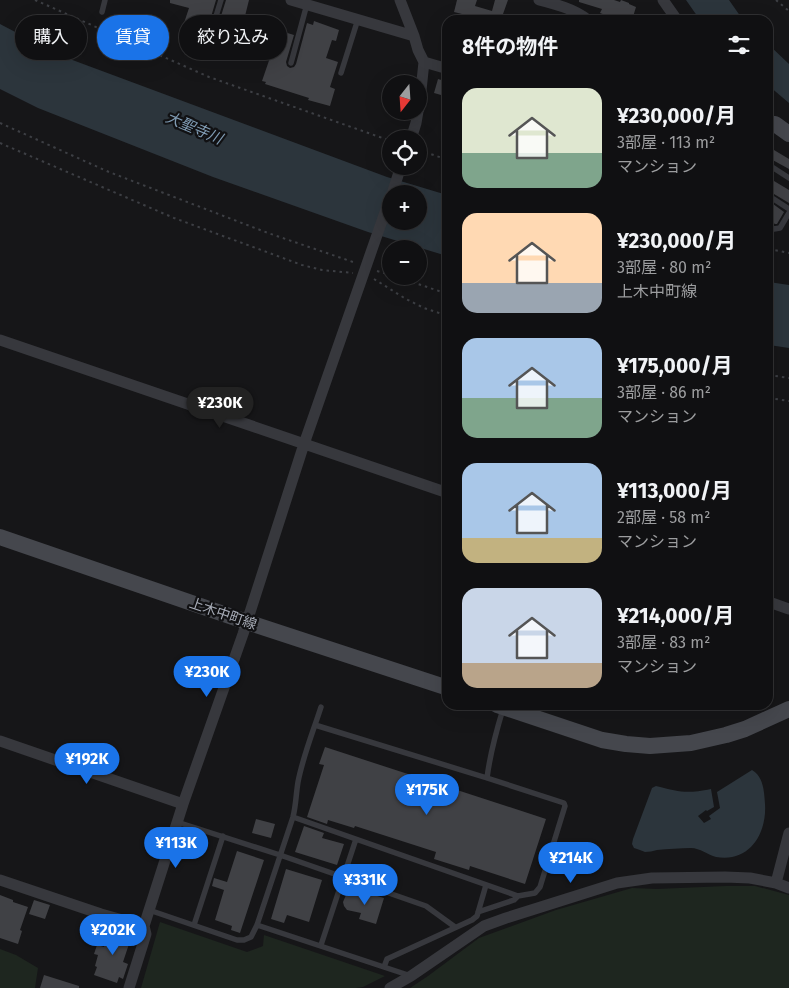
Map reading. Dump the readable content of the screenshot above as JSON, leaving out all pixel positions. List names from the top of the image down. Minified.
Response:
{"streets":{"main road":["上木中町線"]},"water":["大聖寺川"],"north":"bottom","page":{"chip":["購入","賃貸","絞り込み"],"heading":"8件の物件","map_buttons":["+","−"],"list":[{"name":"¥230,000/月","note":"3部屋 · 113 m² · マンション"},{"name":"¥230,000/月","note":"3部屋 · 80 m² · 上木中町線"},{"name":"¥175,000/月","note":"3部屋 · 86 m² · マンション"},{"name":"¥113,000/月","note":"2部屋 · 58 m² · マンション"},{"name":"¥214,000/月","note":"3部屋 · 83 m² · マンション"}],"price":["¥230K","¥230K","¥192K","¥175K","¥113K","¥214K","¥331K","¥202K"]}}
